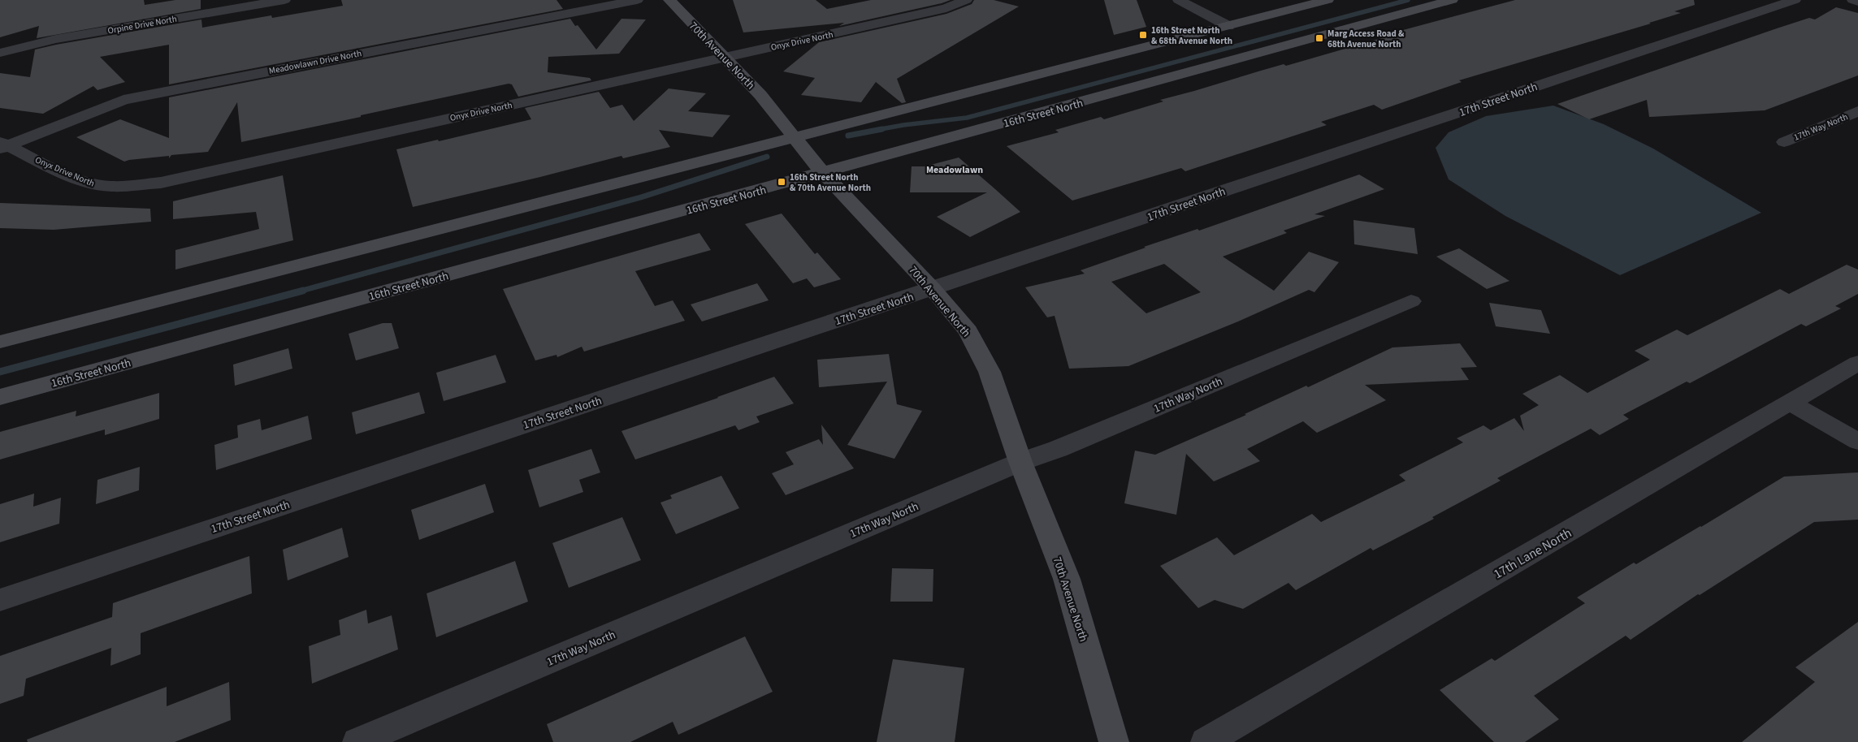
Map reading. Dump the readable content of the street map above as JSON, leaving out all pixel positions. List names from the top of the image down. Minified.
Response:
{"streets":{"street":["Orpine Drive North","Onyx Drive North","70th Avenue North","Meadowlawn Drive North","17th Street North","16th Street North","17th Way North","17th Lane North"]},"crossings":[["Onyx Drive North","70th Avenue North"],["Onyx Drive North","Meadowlawn Drive North"],["70th Avenue North","17th Street North"],["70th Avenue North","16th Street North"],["70th Avenue North","17th Way North"]],"districts":["Meadowlawn"],"places":{"transit":["16th Street North & 68th Avenue North","Marg Access Road & 68th Avenue North","16th Street North & 70th Avenue North"]}}
